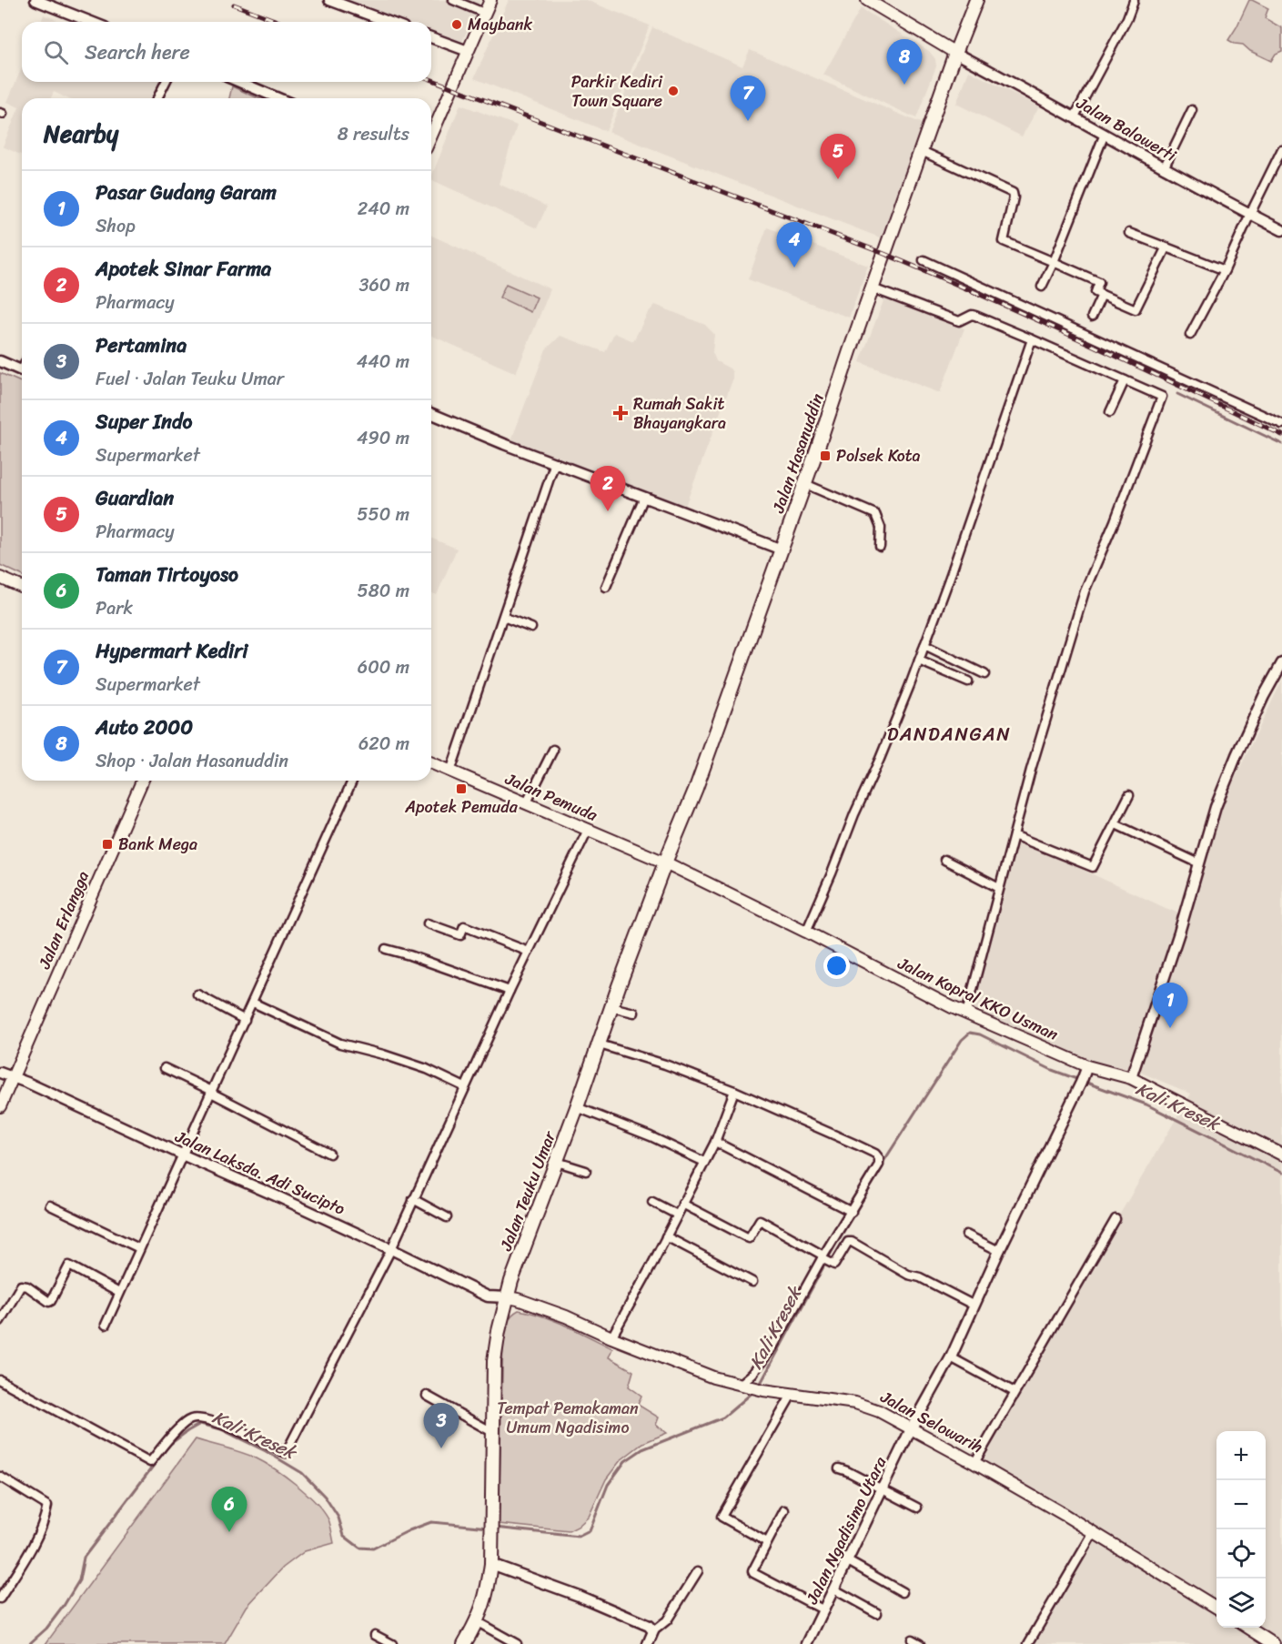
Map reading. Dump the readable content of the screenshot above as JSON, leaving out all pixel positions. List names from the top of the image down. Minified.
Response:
{"streets":{"main road":["Jalan Hasanuddin","Jalan Pemuda","Jalan Erlangga","Jalan Kopral KKO Usman","Jalan Teuku Umar","Jalan Selowarih"],"street":["Jalan Balowerti","Jalan Laksda. Adi Sucipto","Jalan Ngadisimo Utara"]},"crossings":[["Jalan Balowerti","Jalan Hasanuddin"],["Jalan Hasanuddin","Jalan Pemuda"],["Jalan Hasanuddin","Jalan Kopral KKO Usman"],["Jalan Hasanuddin","Jalan Teuku Umar"],["Jalan Pemuda","Jalan Kopral KKO Usman"],["Jalan Pemuda","Jalan Teuku Umar"],["Jalan Erlangga","Jalan Laksda. Adi Sucipto"],["Jalan Kopral KKO Usman","Jalan Teuku Umar"],["Jalan Kopral KKO Usman","Jalan Ngadisimo Utara"],["Jalan Laksda. Adi Sucipto","Jalan Teuku Umar"],["Jalan Laksda. Adi Sucipto","Jalan Selowarih"],["Jalan Teuku Umar","Jalan Selowarih"],["Jalan Selowarih","Jalan Ngadisimo Utara"]],"districts":["DANDANGAN"],"water":["Kali Kresek"],"parks":["Tempat Pemakaman Umum Ngadisimo"],"places":{"other":["Maybank","Parkir Kediri Town Square"],"health":["Rumah Sakit Bhayangkara"],"transit":["Polsek Kota","Apotek Pemuda","Bank Mega"]},"page":{"search":"Search here","pins":["8","7","5","4","2","1","3","6"],"heading":["Nearby","8 results"],"list":[{"mark":"1","name":"Pasar Gudang Garam","note":"Shop","value":"240 m"},{"mark":"2","name":"Apotek Sinar Farma","note":"Pharmacy","value":"360 m"},{"mark":"3","name":"Pertamina","note":"Fuel · Jalan Teuku Umar","value":"440 m"},{"mark":"4","name":"Super Indo","note":"Supermarket","value":"490 m"},{"mark":"5","name":"Guardian","note":"Pharmacy","value":"550 m"},{"mark":"6","name":"Taman Tirtoyoso","note":"Park","value":"580 m"},{"mark":"7","name":"Hypermart Kediri","note":"Supermarket","value":"600 m"},{"mark":"8","name":"Auto 2000","note":"Shop · Jalan Hasanuddin","value":"620 m"}],"map_buttons":["+","−"]}}
